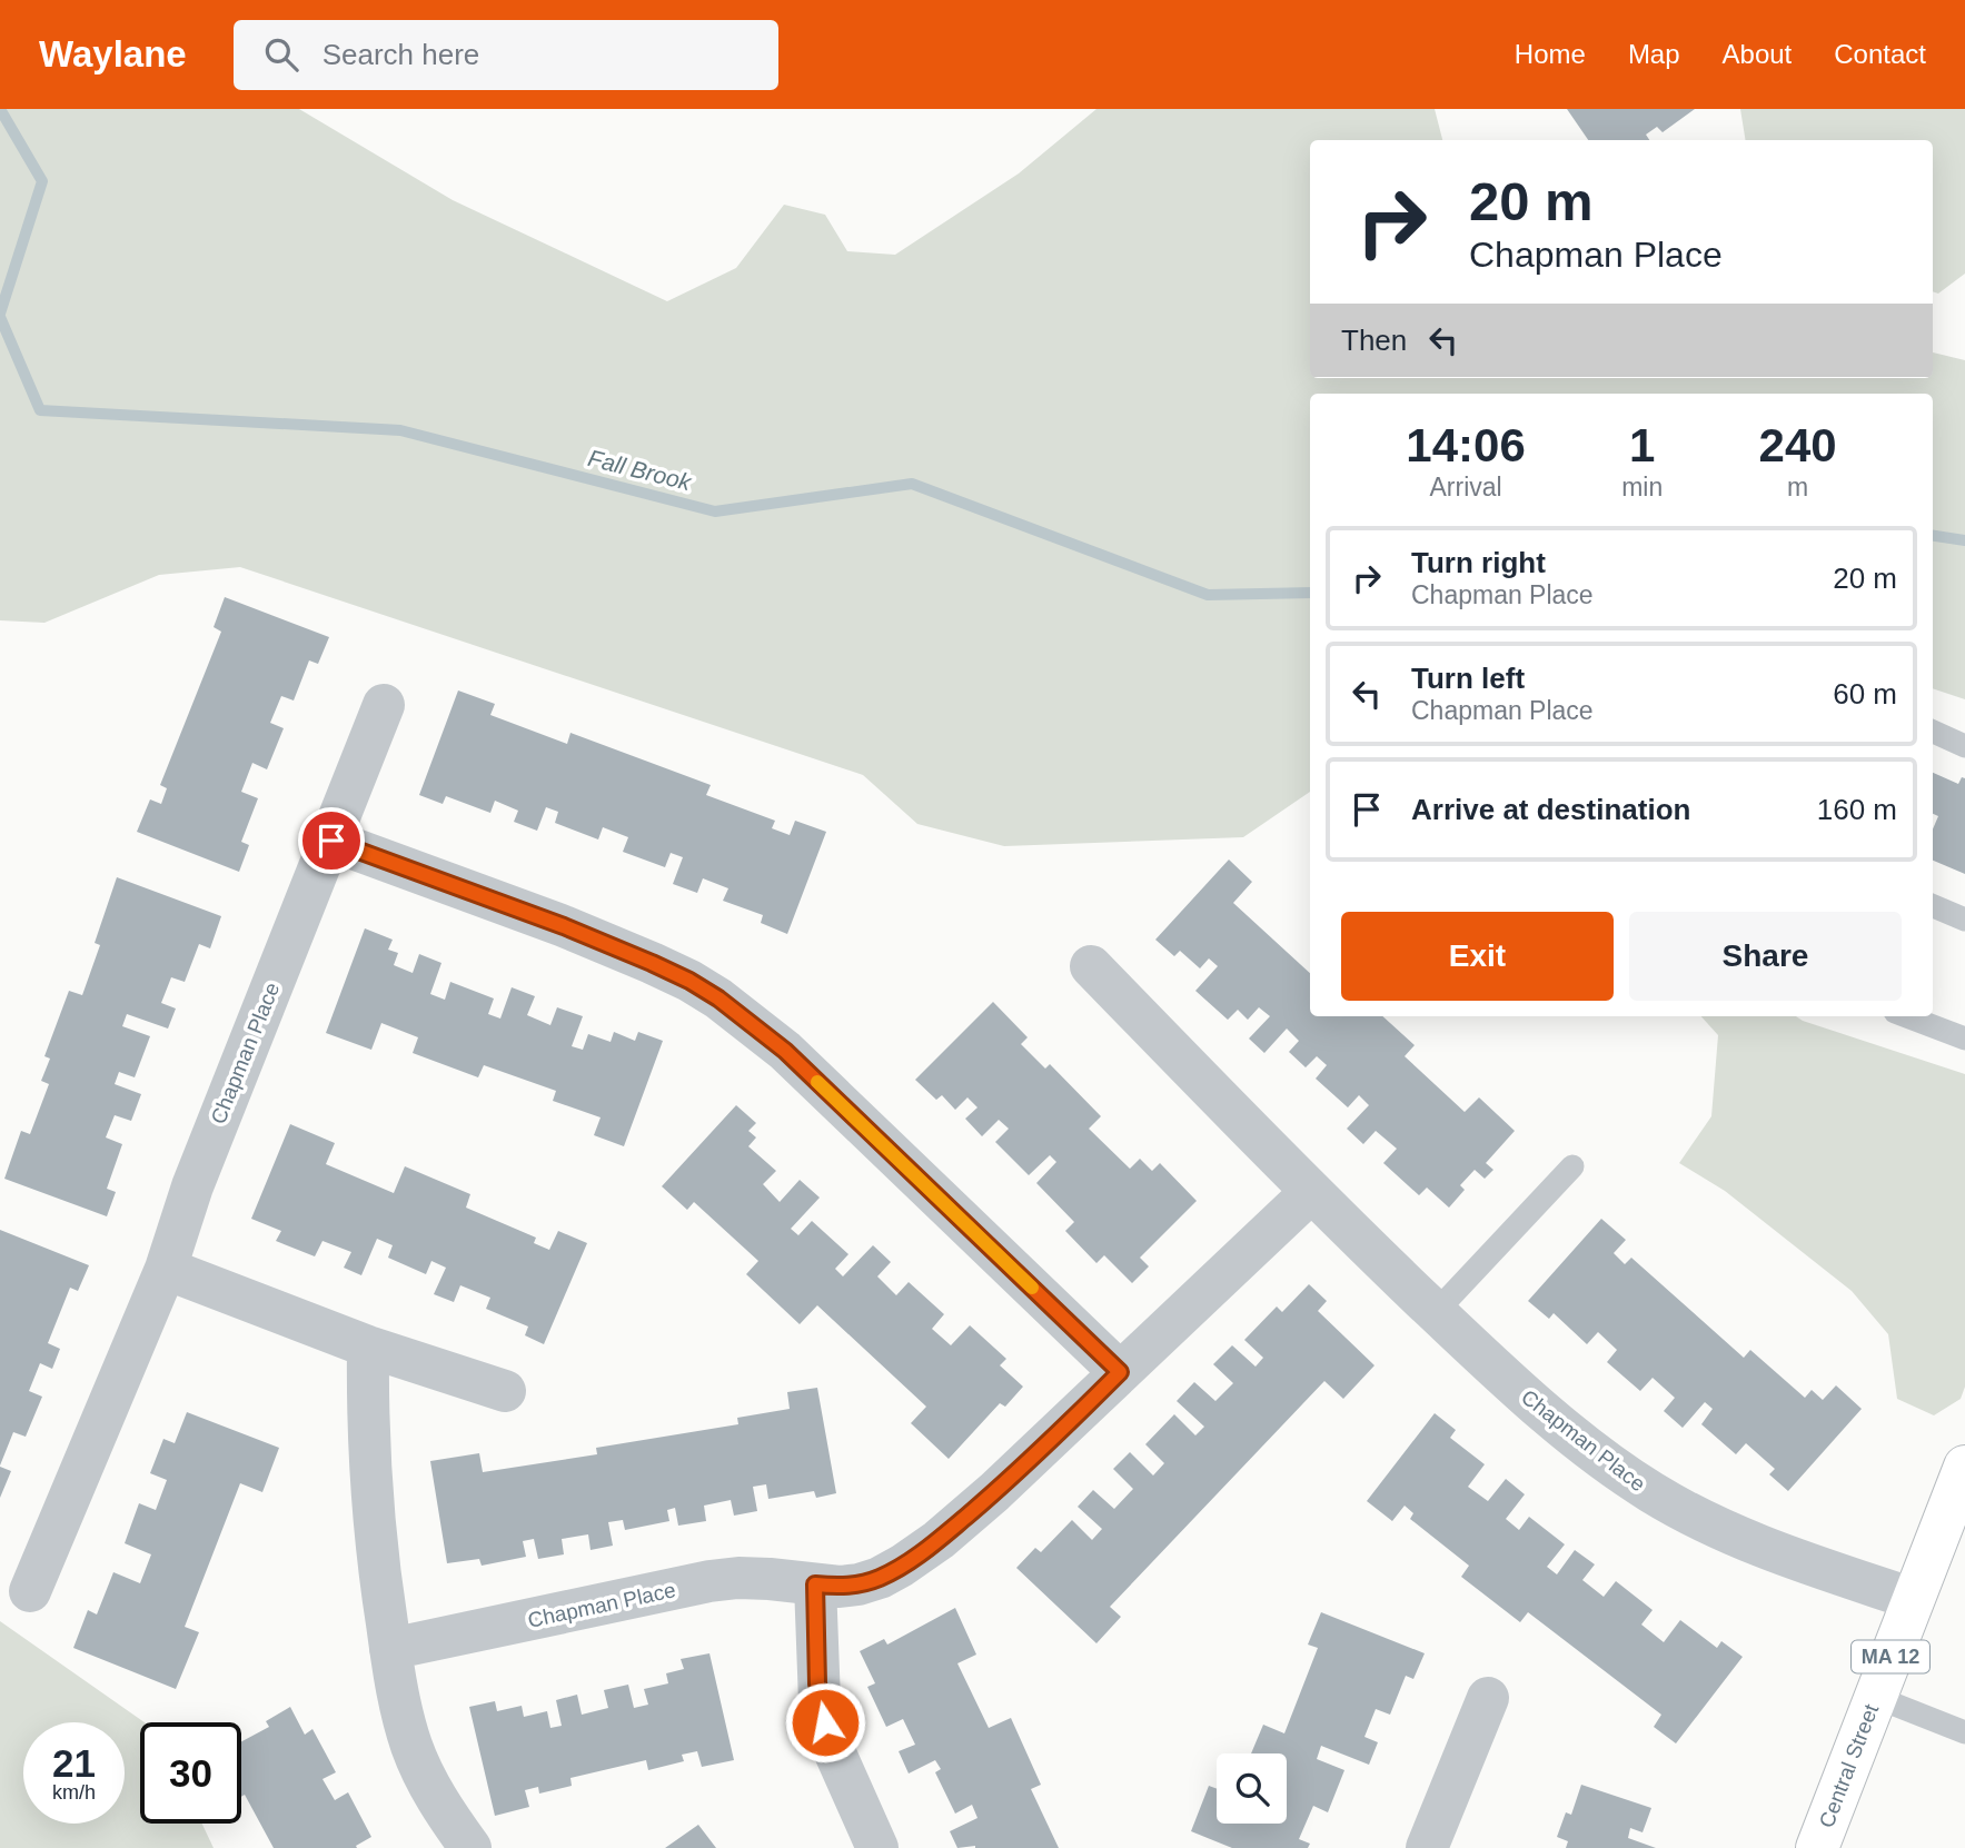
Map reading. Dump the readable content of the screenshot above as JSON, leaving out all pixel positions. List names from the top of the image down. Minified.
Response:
{"streets":{"main road":["MA 12","Central Street"],"street":["Chapman Place"]},"crossings":[["Chapman Place","Central Street"]],"water":["Fall Brook"],"page":{"header":"Waylane","search":"Search here","nav":["Home","Map","About","Contact"],"turn":["20 m","Chapman Place"],"then":"Then","eta":["14:06","Arrival","1","min","240","m"],"list":[{"name":"Turn right","note":"Chapman Place","value":"20 m"},{"name":"Turn left","note":"Chapman Place","value":"60 m"},{"name":"Arrive at destination","value":"160 m"}],"buttons":["Exit","Share"],"speed":"21 km/h","limit":"30"}}
